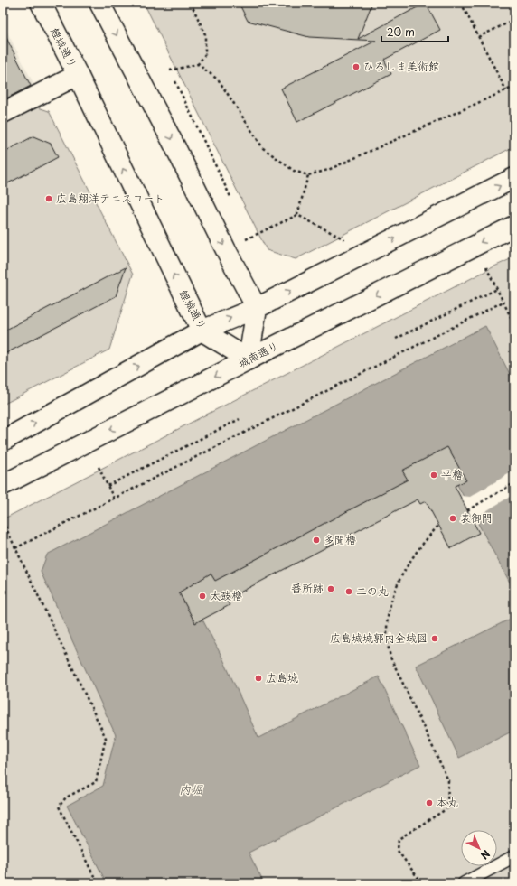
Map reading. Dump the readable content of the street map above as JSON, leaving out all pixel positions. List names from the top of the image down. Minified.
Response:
{"streets":{"main road":["鯉城通り","城南通り"]},"crossings":[["鯉城通り","城南通り"]],"water":["内堀"],"places":["ひろしま美術館","広島翔洋テニスコート","平櫓","表御門","多聞櫓","番所跡","二の丸","太鼓櫓","広島城城郭内全域図","広島城","本丸"],"scale_bar":"20 m","north":"bottom right"}
